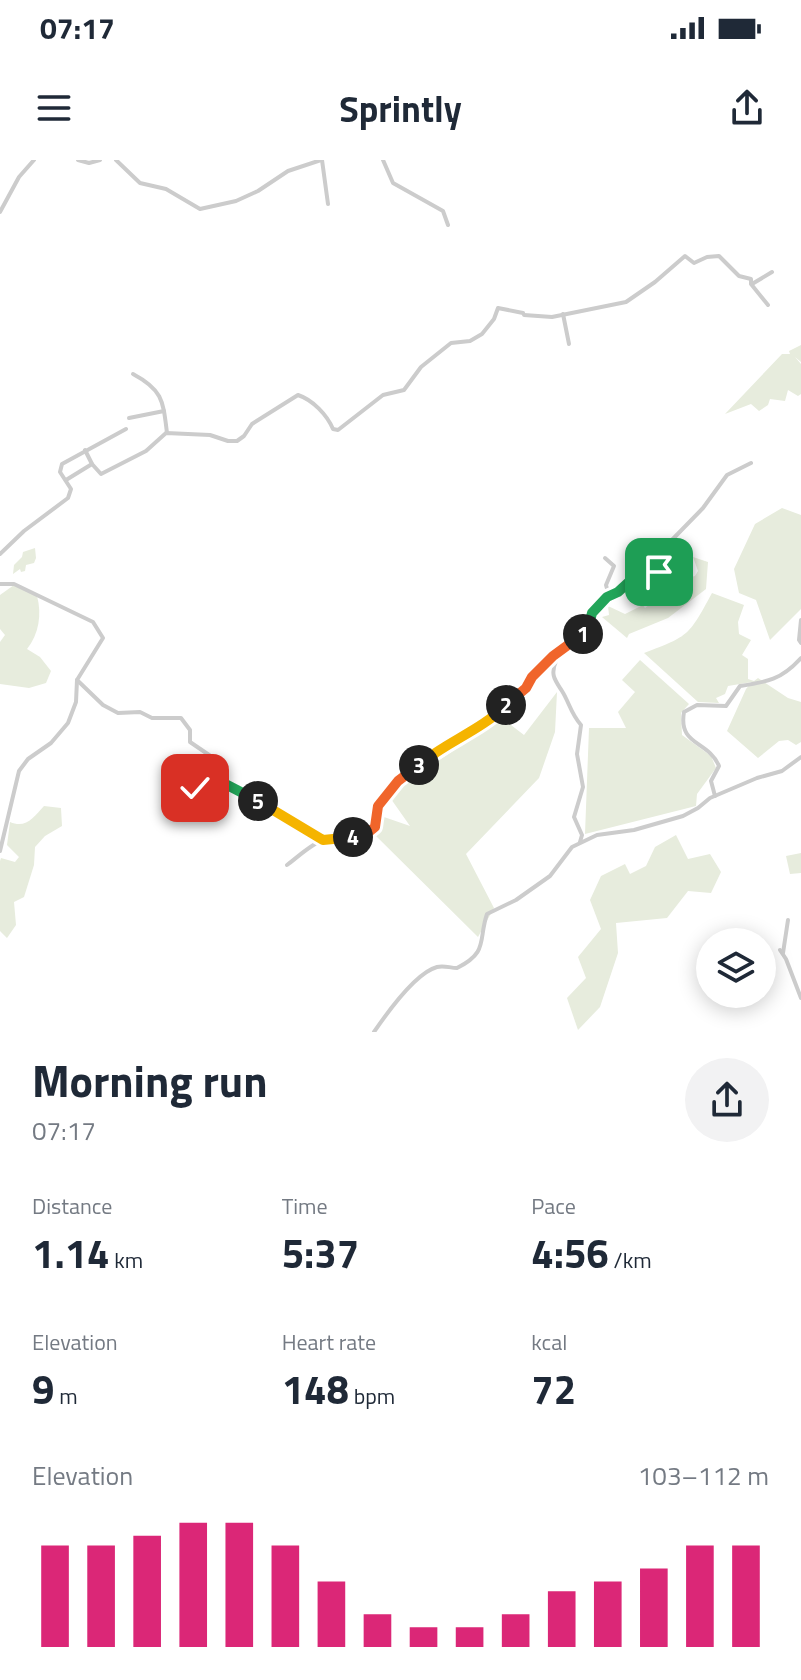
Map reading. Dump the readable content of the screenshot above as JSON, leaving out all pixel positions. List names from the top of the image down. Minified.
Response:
{"page":{"status":"07:17","header":"Sprintly","pins":["1","2","3","5","4"],"heading":["Morning run","07:17"],"stats":[["Distance","1.14 km"],["Time","5:37"],["Pace","4:56 /km"],["Elevation","9 m"],["Heart rate","148 bpm"],["kcal","72"]],"chart":["Elevation","103–112 m"]}}
